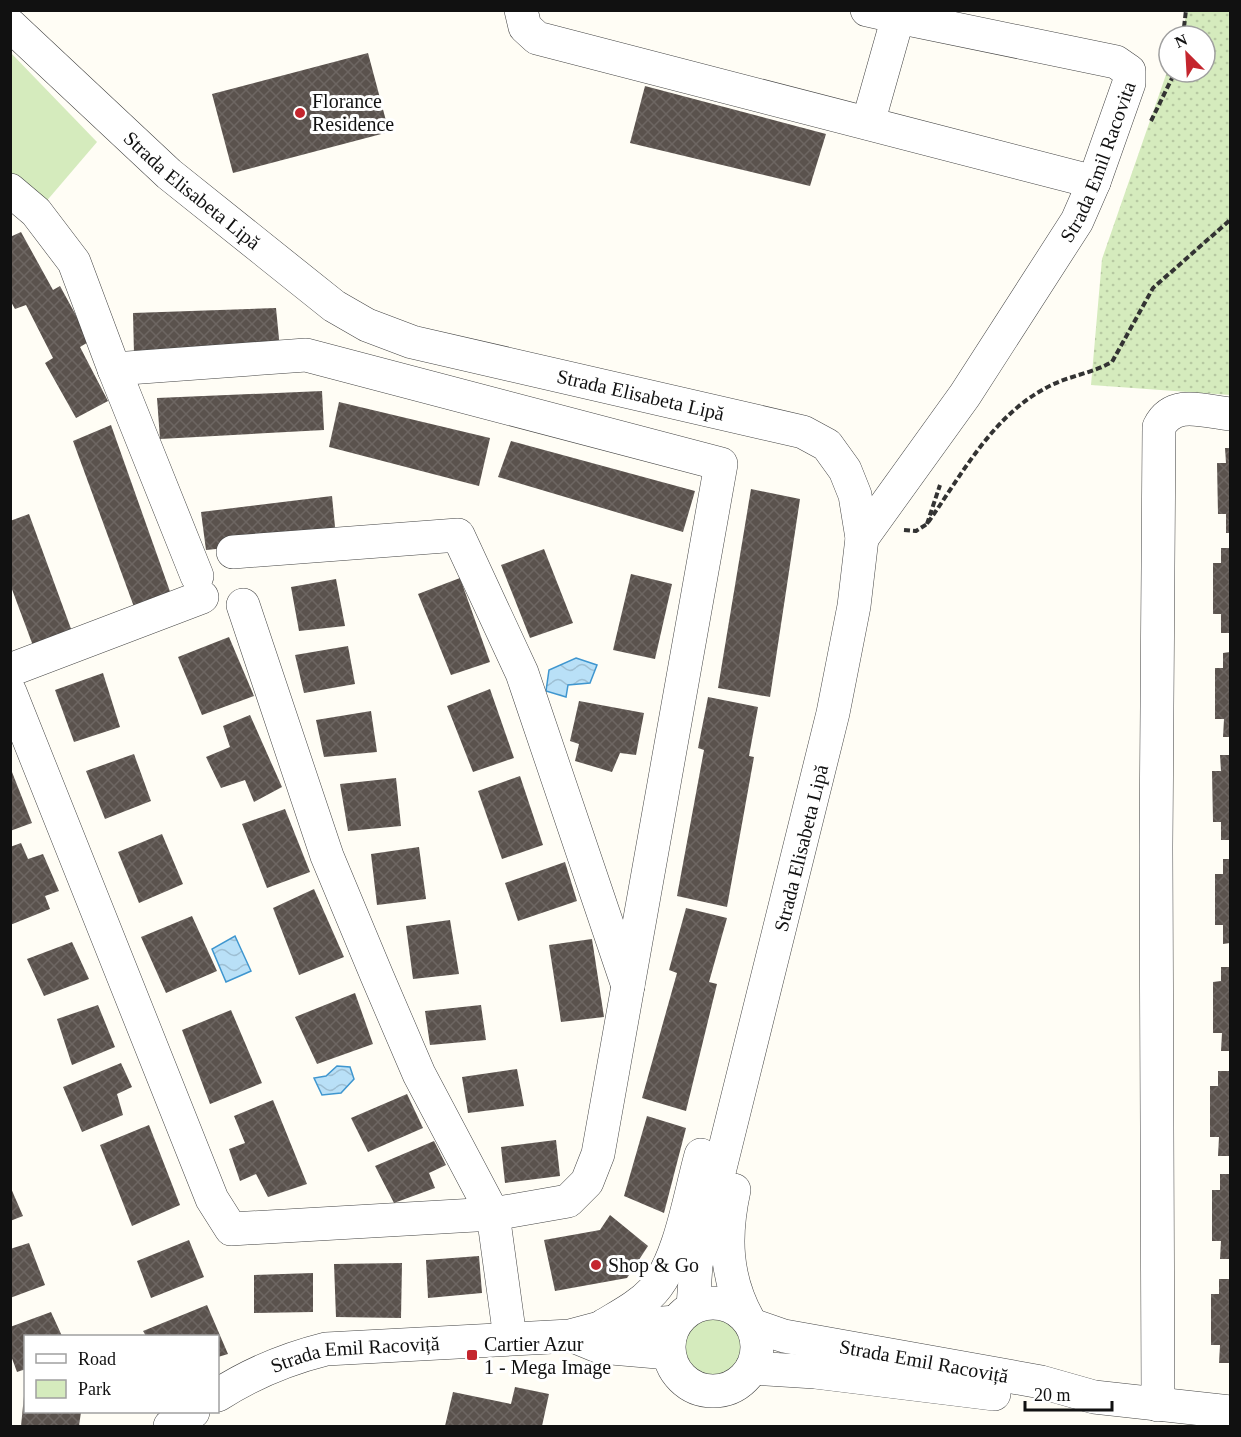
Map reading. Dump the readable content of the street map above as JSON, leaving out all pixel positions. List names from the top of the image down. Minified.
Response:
{"streets":{"street":["Strada Emil Racovita","Strada Elisabeta Lipă","Strada Emil Racoviță"]},"crossings":[["Strada Emil Racovita","Strada Elisabeta Lipă"],["Strada Elisabeta Lipă","Strada Emil Racoviță"]],"places":{"other":["Florance Residence","Shop & Go"],"transit":["Cartier Azur 1 - Mega Image"]},"legend":["Road","Park"],"scale_bar":"20 m","north":"top left"}
